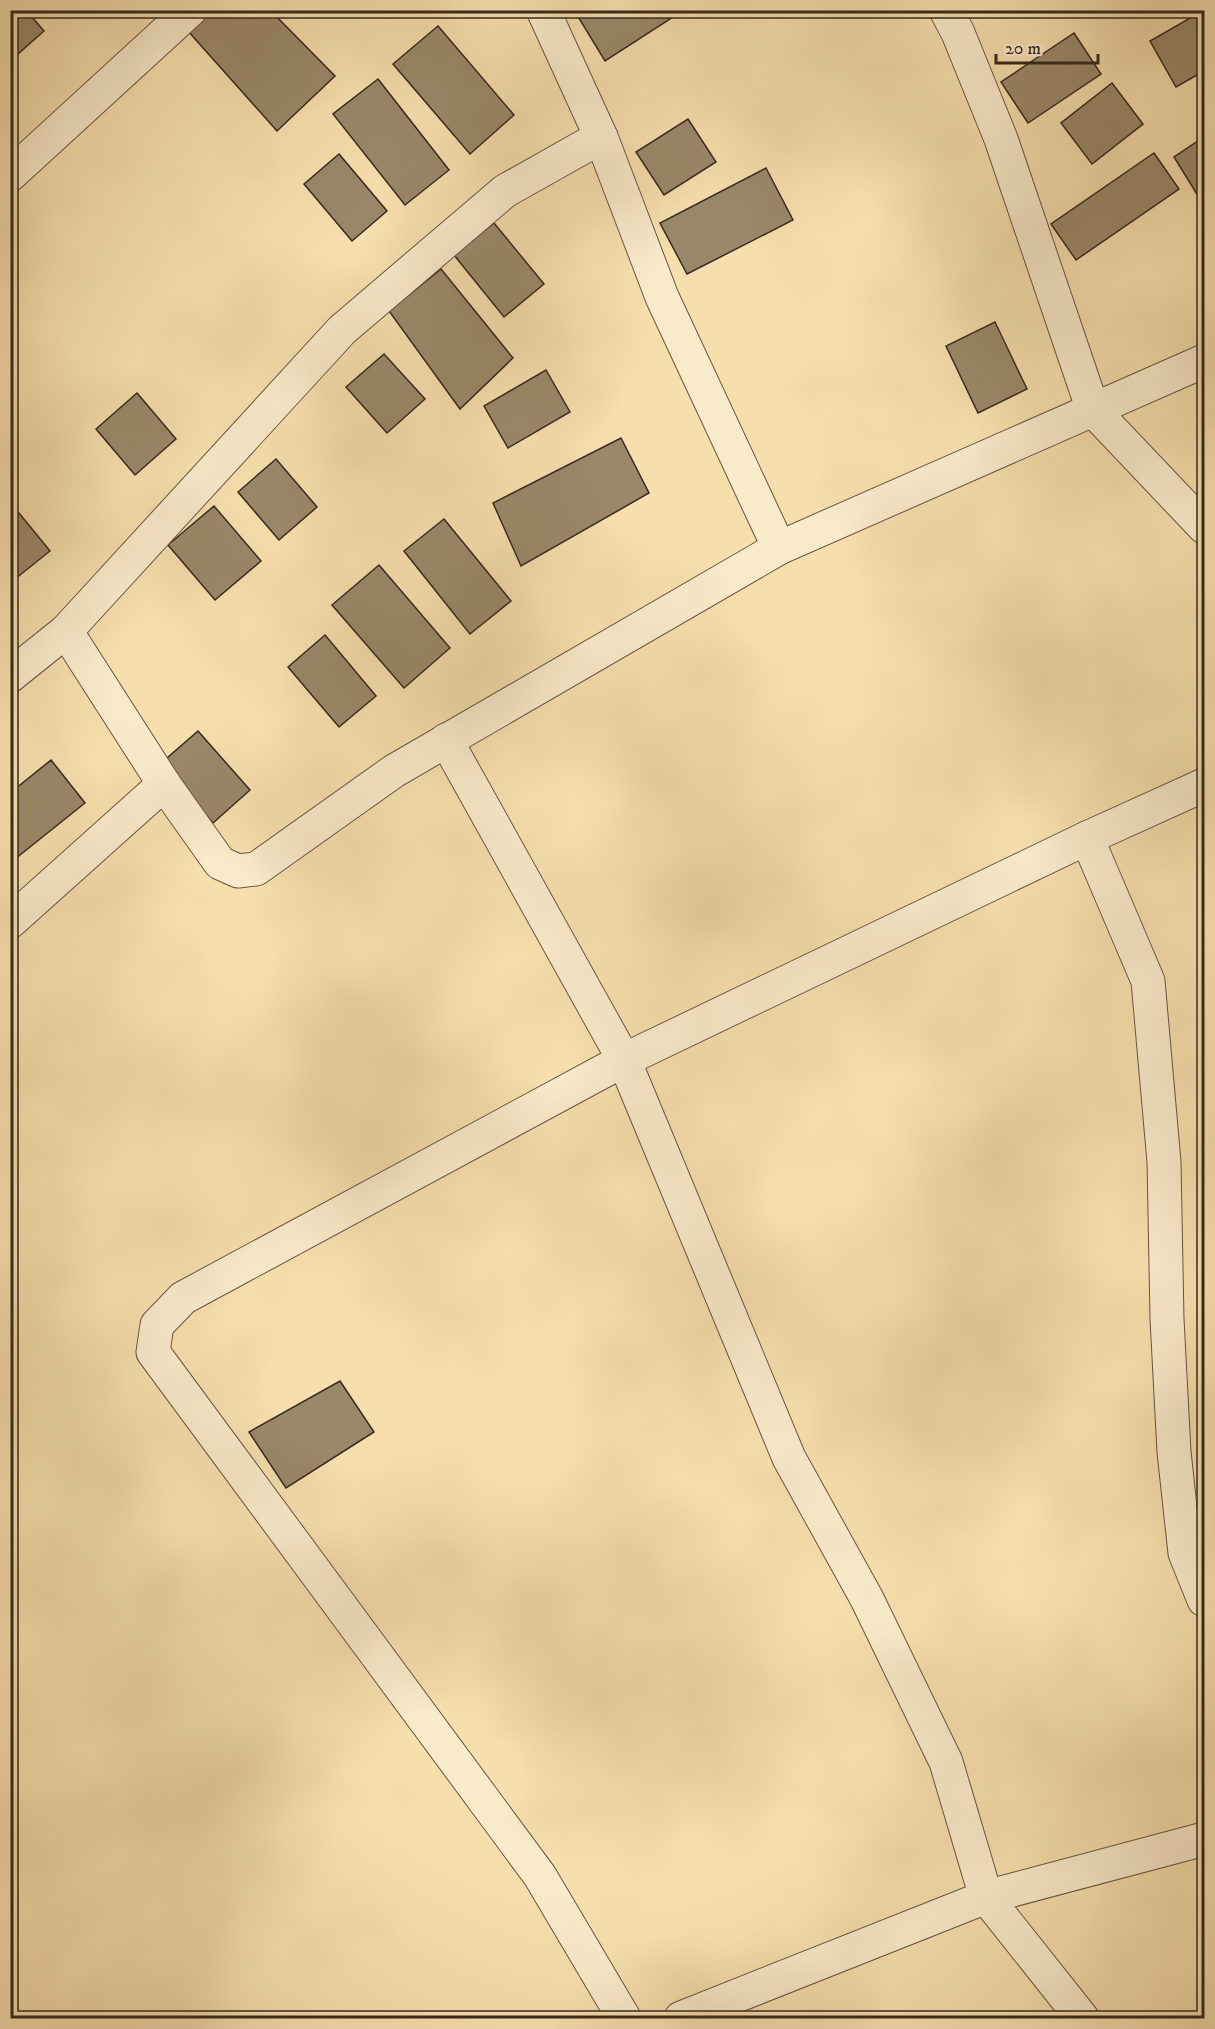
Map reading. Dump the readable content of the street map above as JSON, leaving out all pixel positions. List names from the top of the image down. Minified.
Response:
{"scale_bar":"20 m"}
